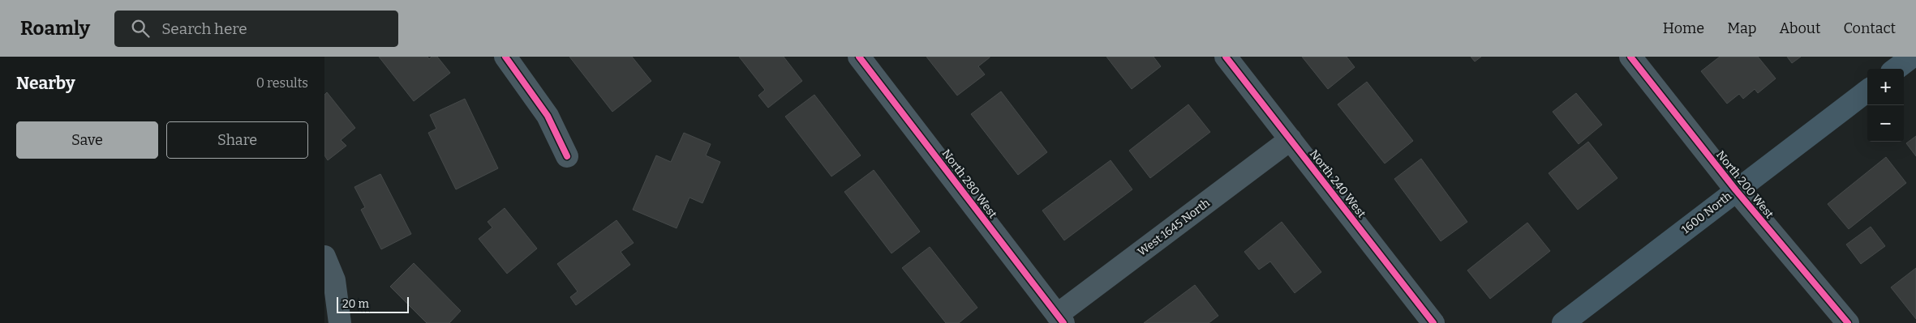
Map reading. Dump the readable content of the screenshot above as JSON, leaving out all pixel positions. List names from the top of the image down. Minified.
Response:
{"streets":{"main road":["1600 North"],"street":["North 280 West","North 240 West","North 200 West","West 1645 North"]},"crossings":[["North 280 West","West 1645 North"],["North 240 West","West 1645 North"],["North 200 West","1600 North"]],"scale_bar":"20 m","page":{"header":"Roamly","search":"Search here","nav":["Home","Map","About","Contact"],"heading":["Nearby","0 results"],"map_buttons":["+","−"],"buttons":["Save","Share"],"scale":"20 m"}}
